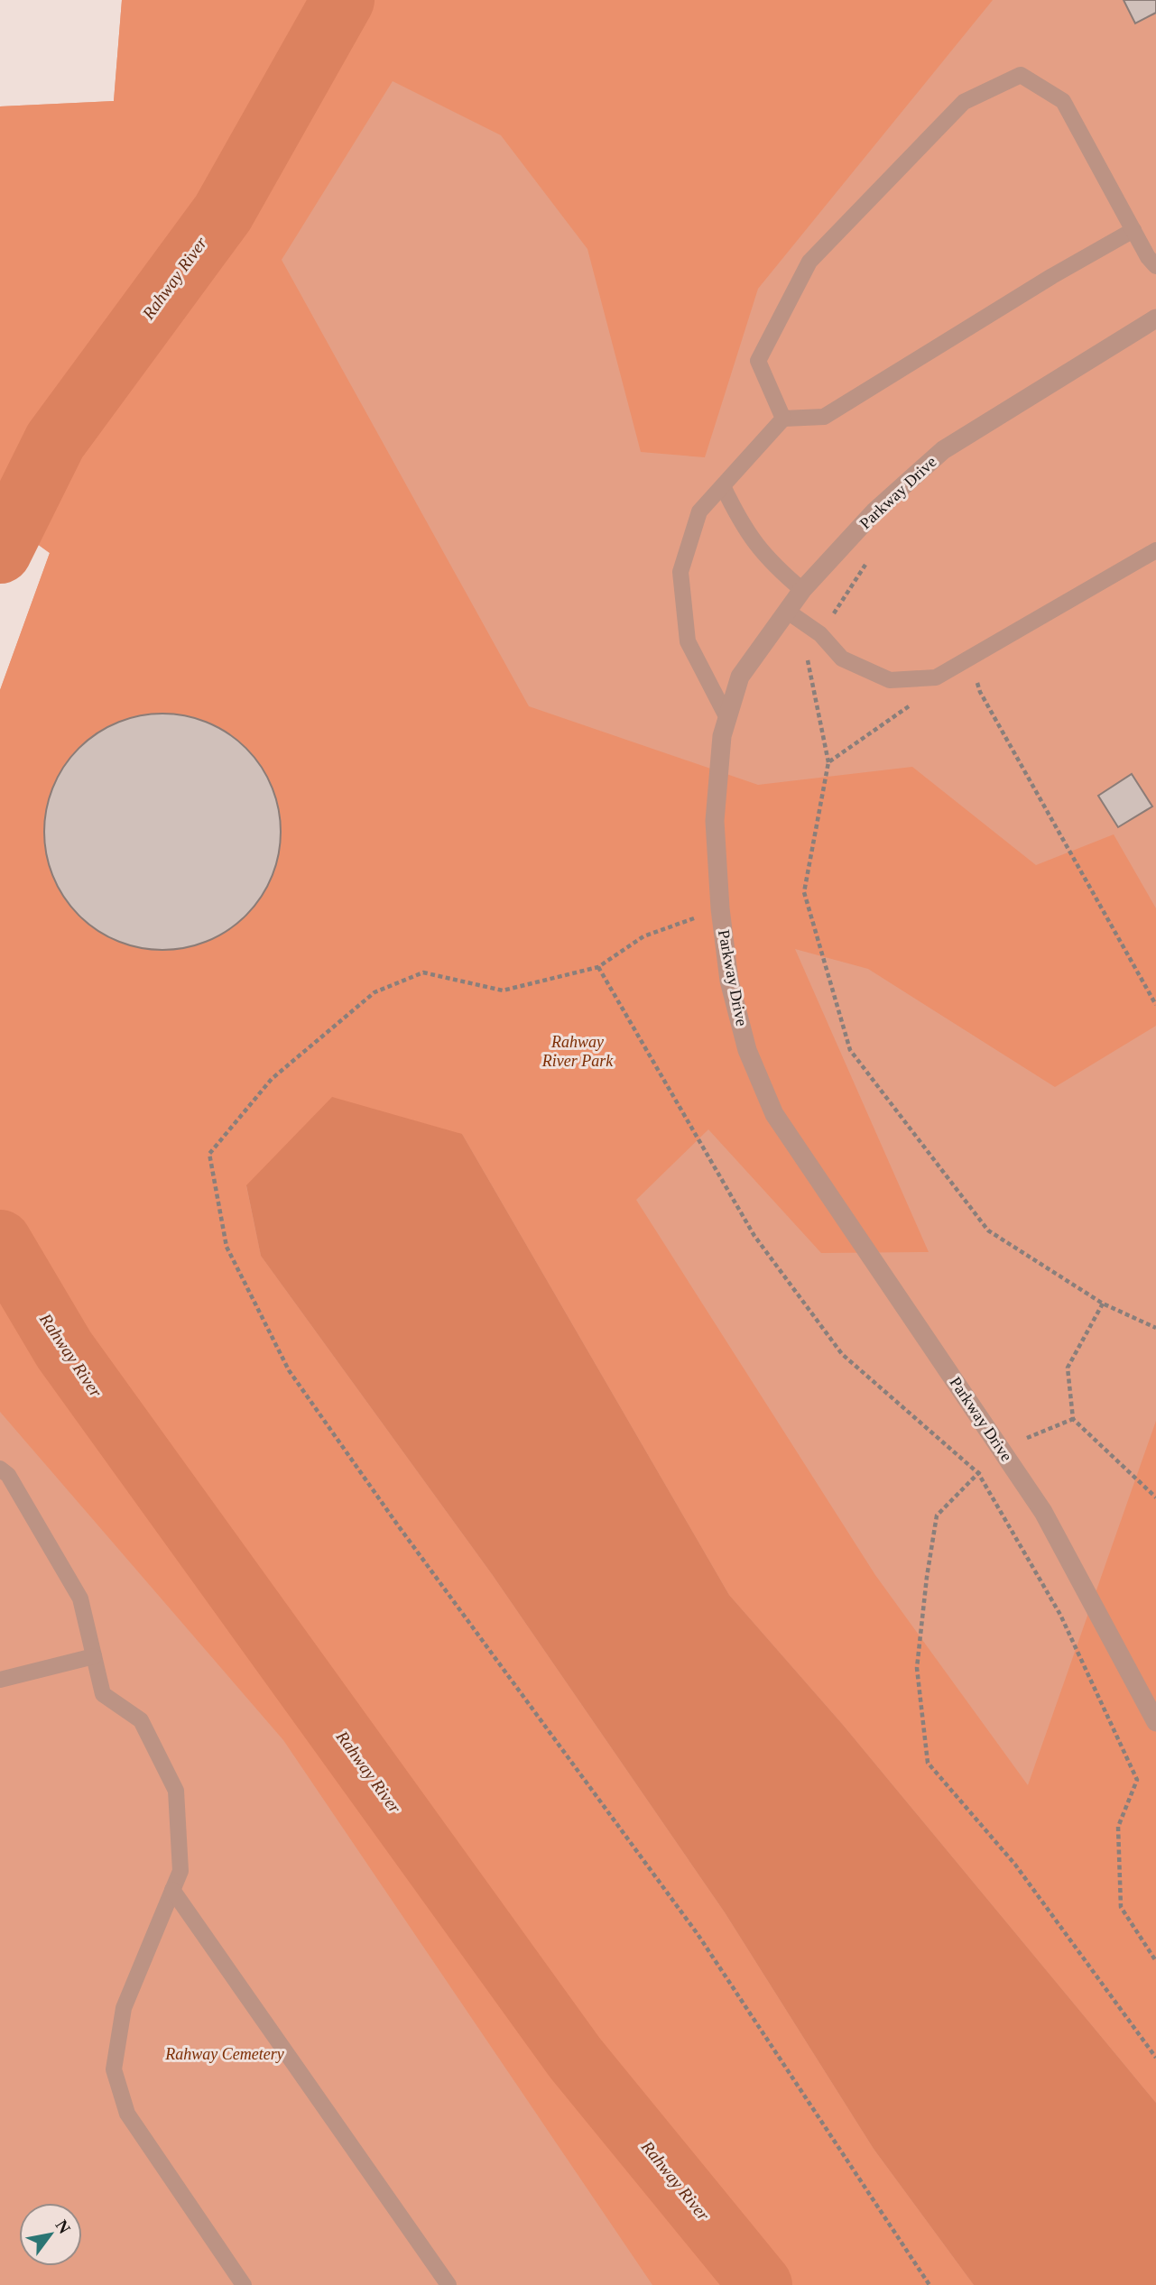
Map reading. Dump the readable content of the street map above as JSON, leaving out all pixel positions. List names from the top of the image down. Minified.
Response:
{"streets":{"street":["Parkway Drive"]},"water":["Rahway River"],"parks":["Rahway River Park","Rahway Cemetery"],"north":"top right"}
